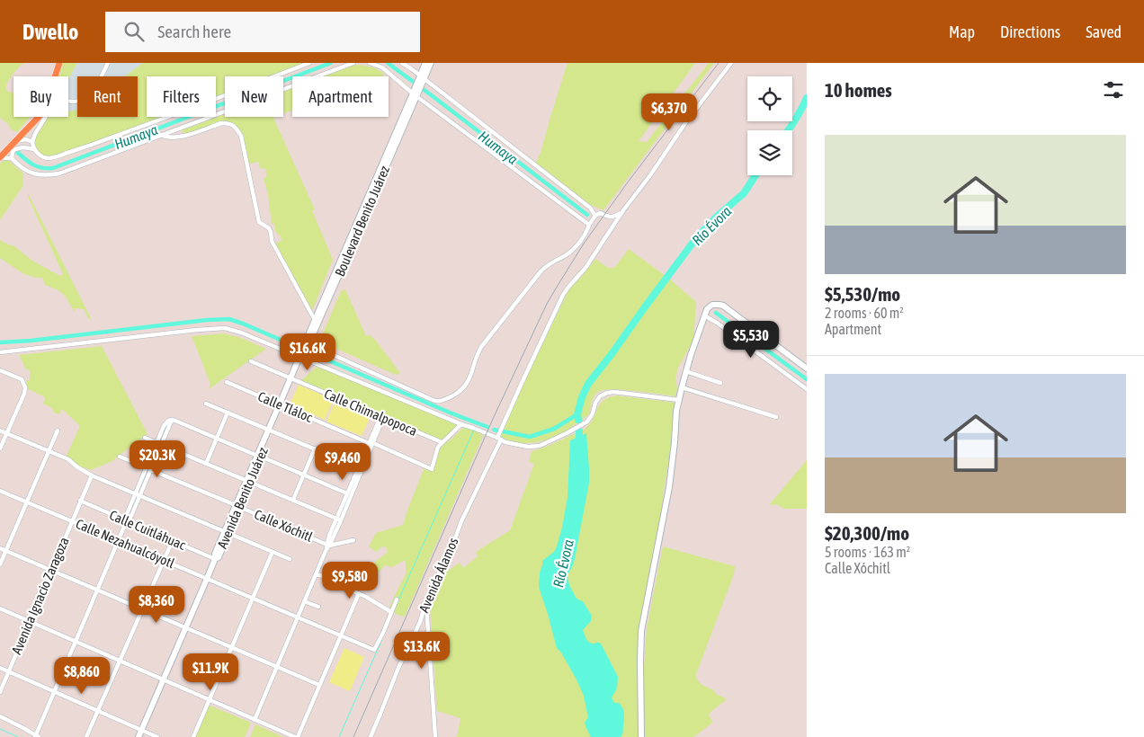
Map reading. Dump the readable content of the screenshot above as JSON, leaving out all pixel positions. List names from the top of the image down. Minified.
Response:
{"streets":{"street":["Boulevard Benito Juárez","Calle Tláloc","Calle Chimalpopoca","Avenida Benito Juárez","Calle Xóchitl","Calle Cuitláhuac","Calle Nezahualcóyotl","Avenida Álamos","Avenida Ignacio Zaragoza"]},"crossings":[["Boulevard Benito Juárez","Calle Chimalpopoca"],["Boulevard Benito Juárez","Avenida Benito Juárez"],["Calle Tláloc","Calle Chimalpopoca"],["Calle Tláloc","Avenida Benito Juárez"],["Calle Chimalpopoca","Avenida Benito Juárez"],["Avenida Benito Juárez","Calle Xóchitl"],["Avenida Benito Juárez","Calle Cuitláhuac"],["Avenida Benito Juárez","Calle Nezahualcóyotl"],["Calle Cuitláhuac","Avenida Ignacio Zaragoza"],["Calle Nezahualcóyotl","Avenida Ignacio Zaragoza"]],"water":["Humaya","Río Évora"],"page":{"header":"Dwello","search":"Search here","nav":["Map","Directions","Saved"],"heading":"10 homes","chip":["Buy","Rent","Filters","New","Apartment"],"price":["$6,370","$5,530","$16.6K","$20.3K","$9,460","$9,580","$8,360","$13.6K","$11.9K","$8,860"],"list":[{"name":"$5,530/mo","note":"2 rooms · 60 m² · Apartment"},{"name":"$20,300/mo","note":"5 rooms · 163 m² · Calle Xóchitl"}]}}
